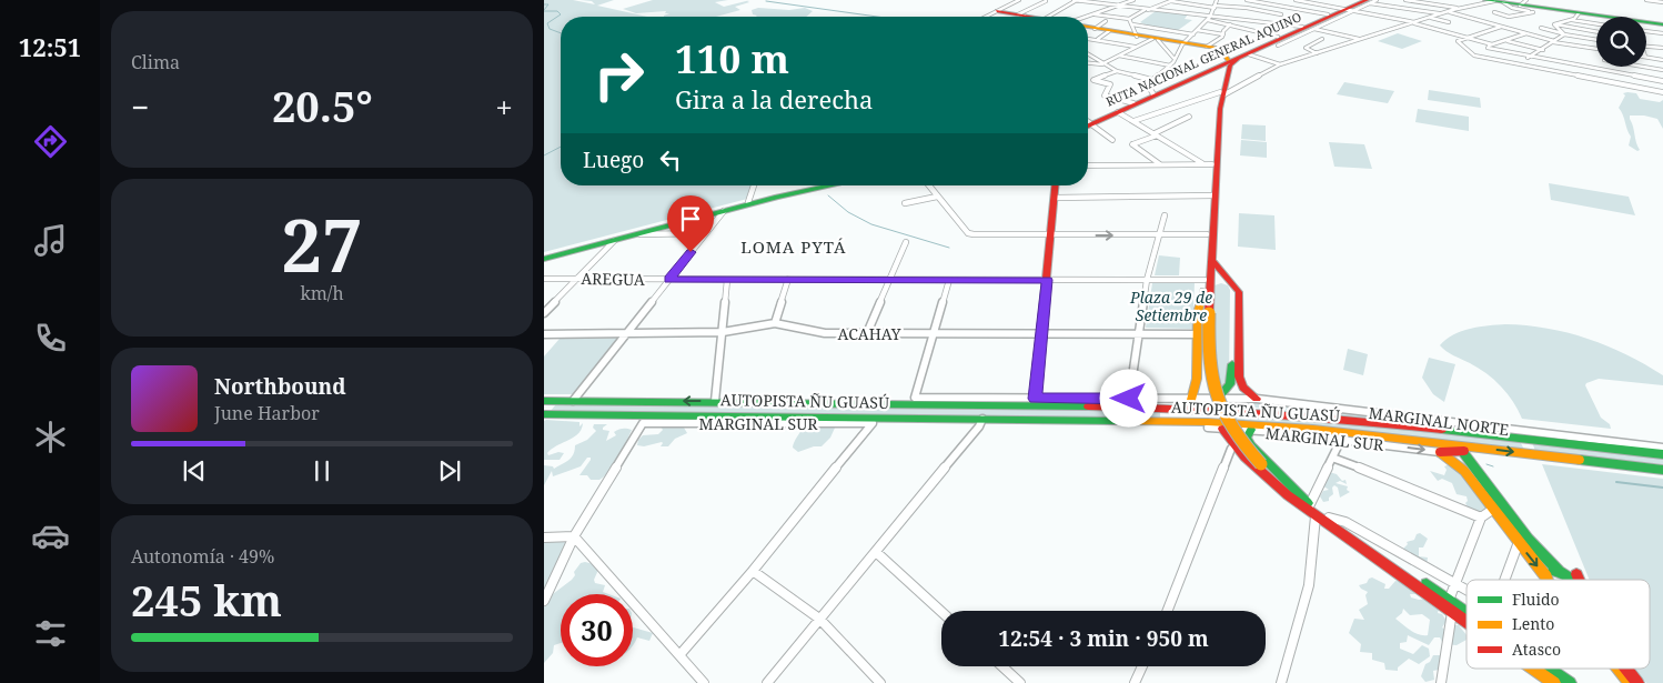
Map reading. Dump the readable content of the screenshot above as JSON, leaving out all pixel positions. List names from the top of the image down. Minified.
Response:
{"streets":{"main road":["RUTA NACIONAL GENERAL AQUINO","AUTOPISTA ÑU GUASÚ"],"street":["AREGUA","ACAHAY","MARGINAL NORTE","MARGINAL SUR"]},"districts":["LOMA PYTÁ"],"parks":["Plaza 29 de Setiembre"],"legend":["Fluido","Lento","Atasco"],"page":{"tabs":"12:51","tile":["Clima",["27","km/h"],["Autonomía · 49%","245 km"]],"turn":["110 m","Gira a la derecha"],"heat":["−","20.5°","+"],"then":"Luego","song":["Northbound","June Harbor"],"limit":"30","trip":"12:54 · 3 min · 950 m"}}
